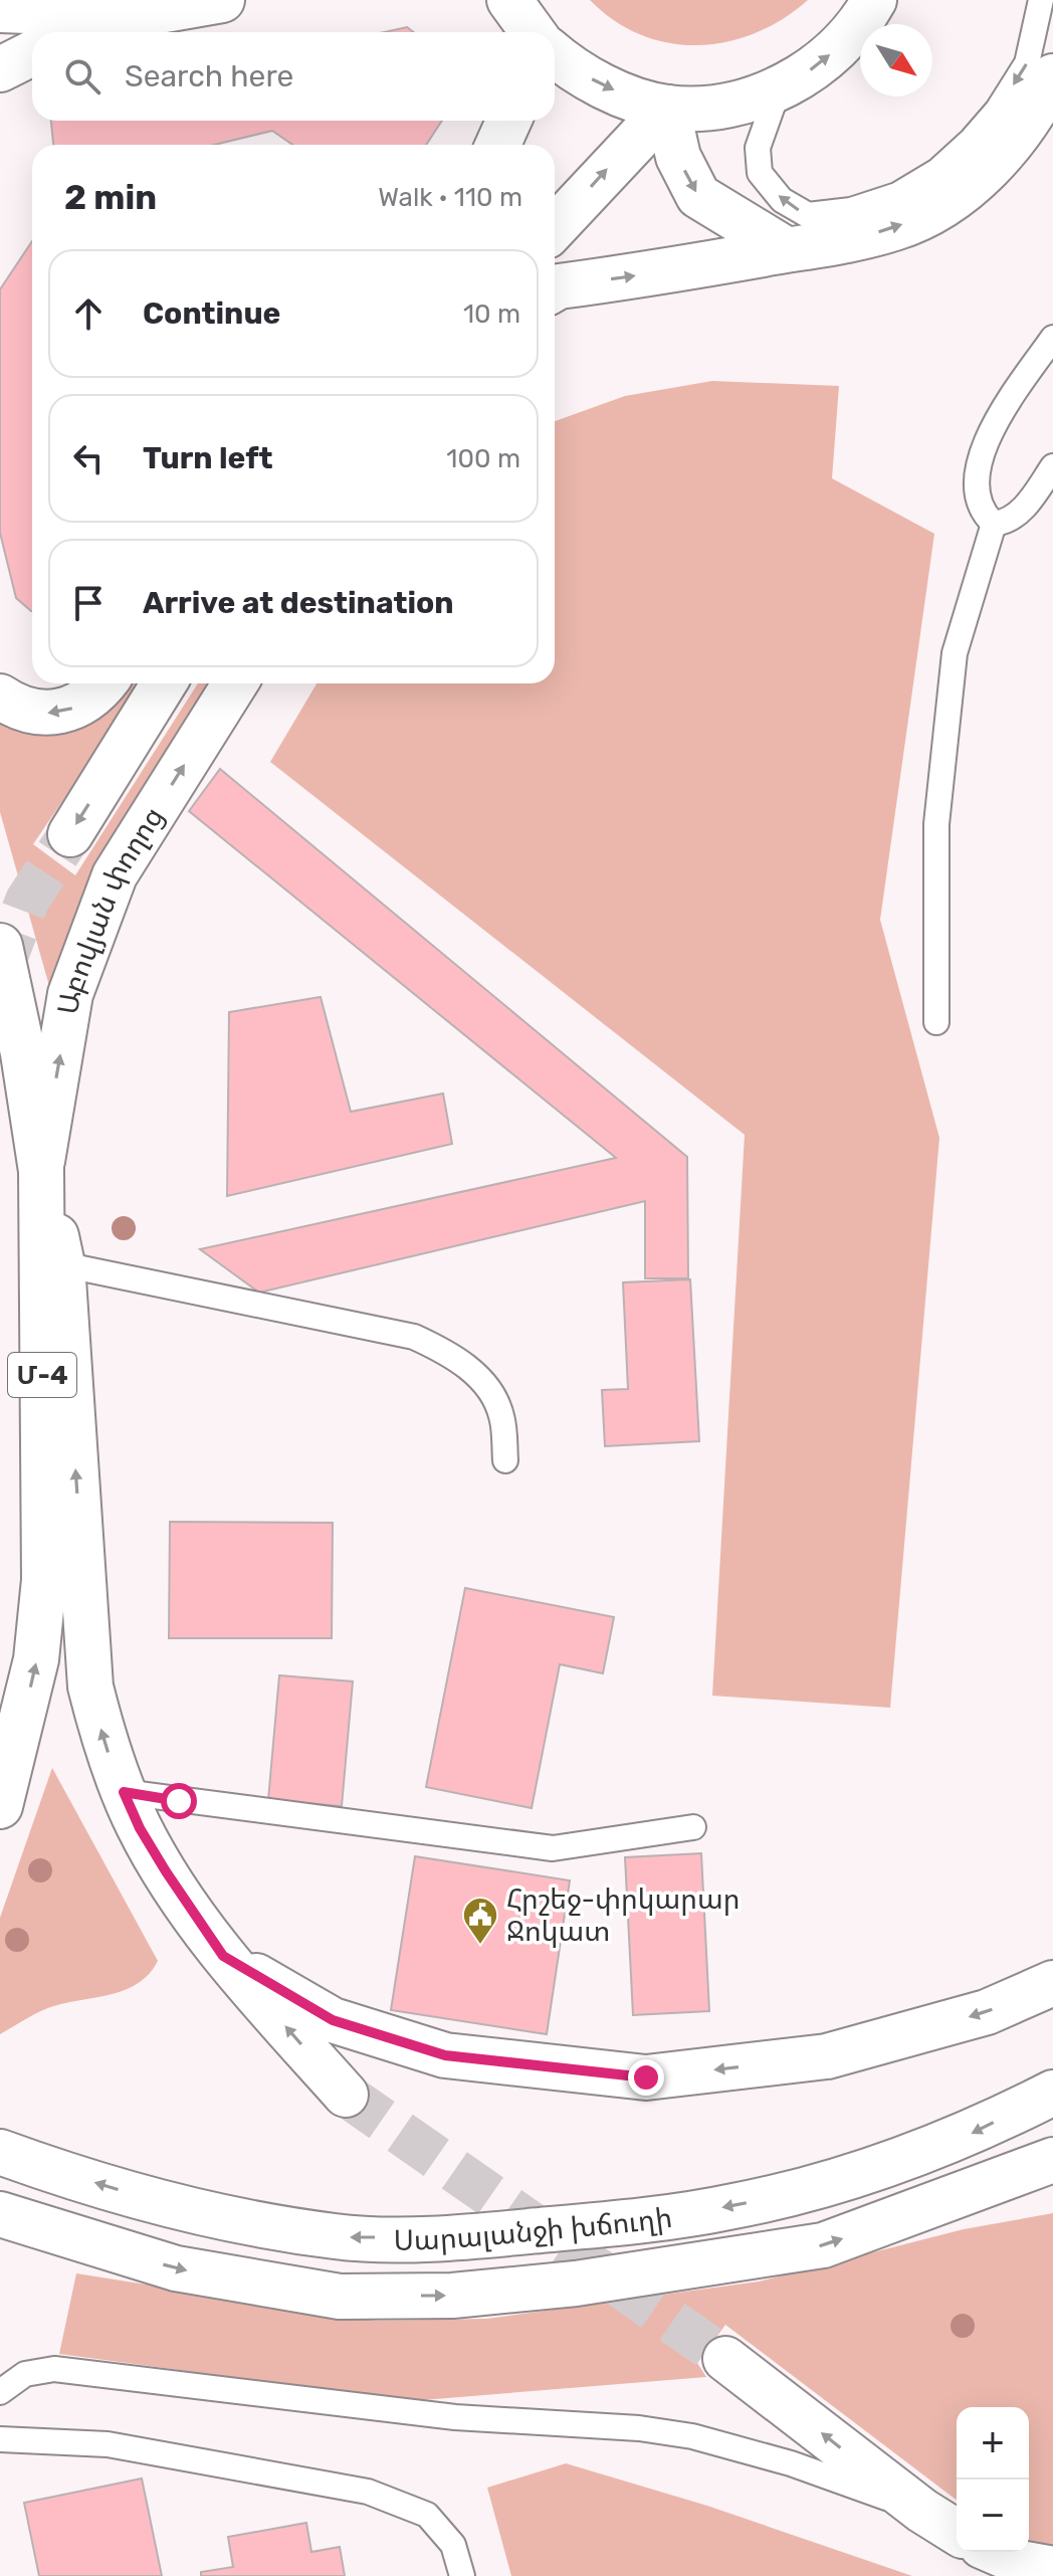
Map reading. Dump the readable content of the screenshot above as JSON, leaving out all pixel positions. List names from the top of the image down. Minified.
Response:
{"streets":{"main road":["Աբովյան փողոց","Մ-4","Սարալանջի խճուղի"]},"crossings":[["Աբովյան փողոց","Մ-4"]],"places":{"public building":["Հրշեջ-փրկարար Ջոկատ"]},"north":"bottom right","page":{"search":"Search here","heading":["2 min","Walk · 110 m"],"list":[["Continue","10 m"],["Turn left","100 m"],"Arrive at destination"],"map_buttons":["+","−"]}}
